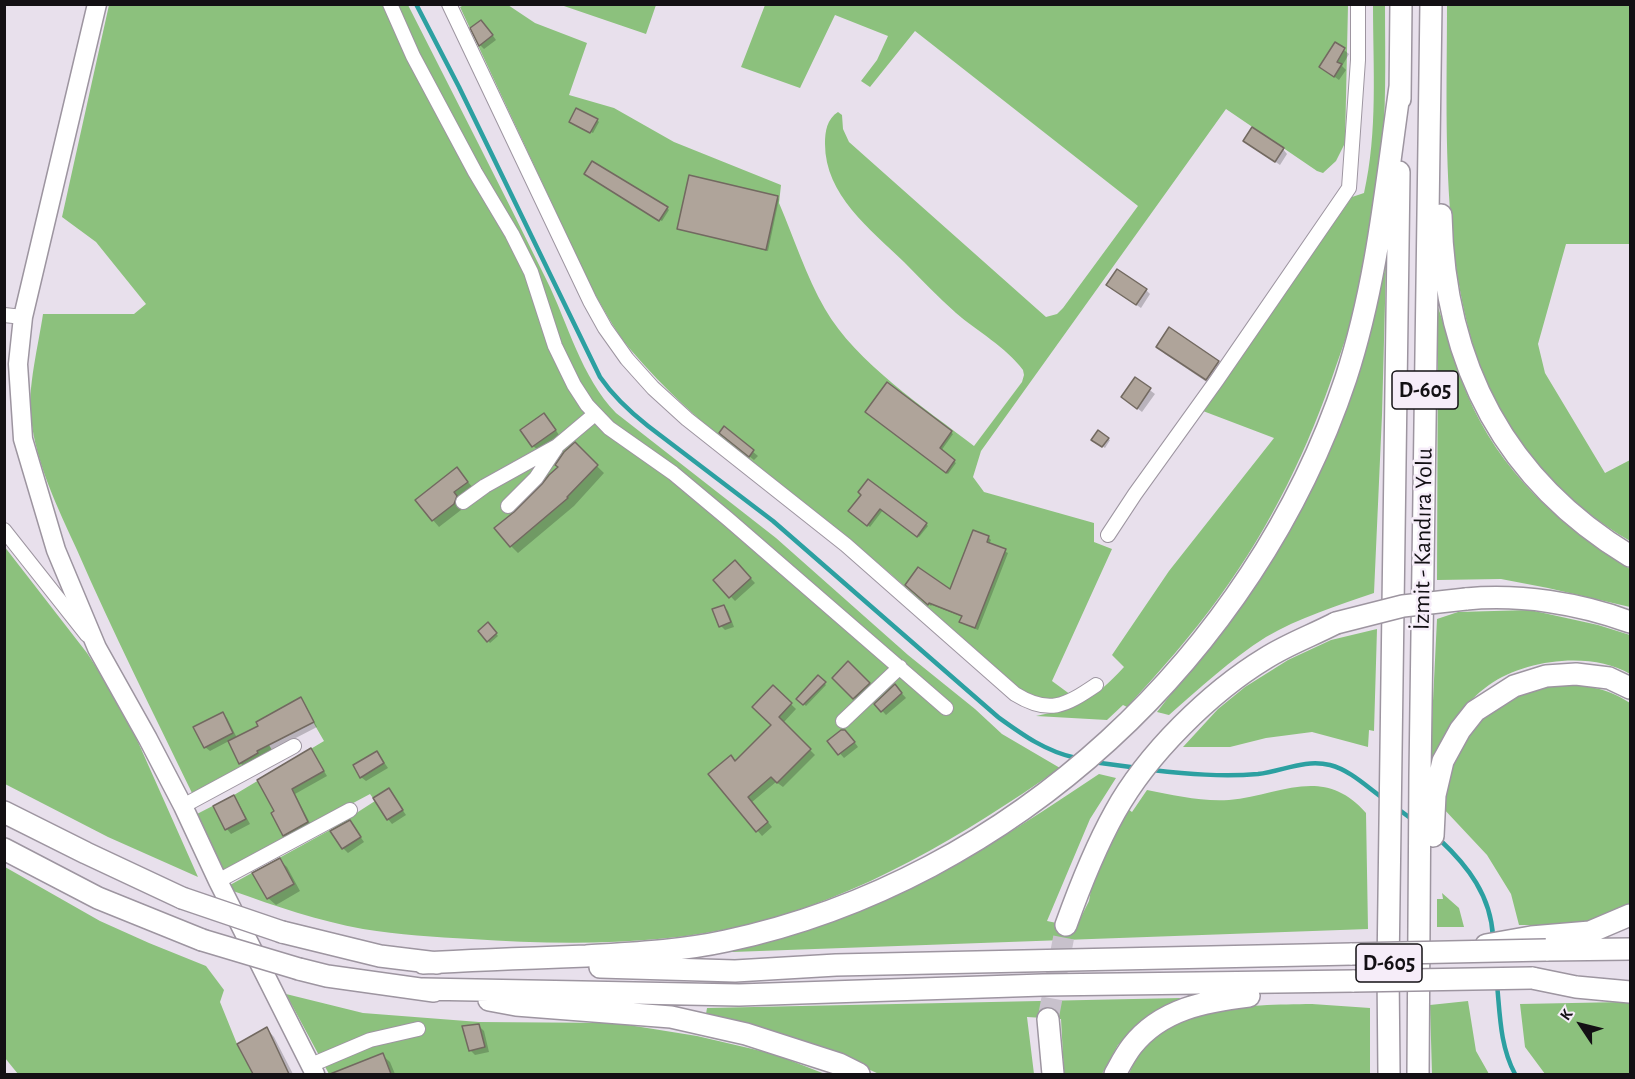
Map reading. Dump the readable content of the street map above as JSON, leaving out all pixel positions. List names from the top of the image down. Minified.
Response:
{"streets":{"highway":["D-605","İzmit - Kandıra Yolu"]},"north":"top left"}
